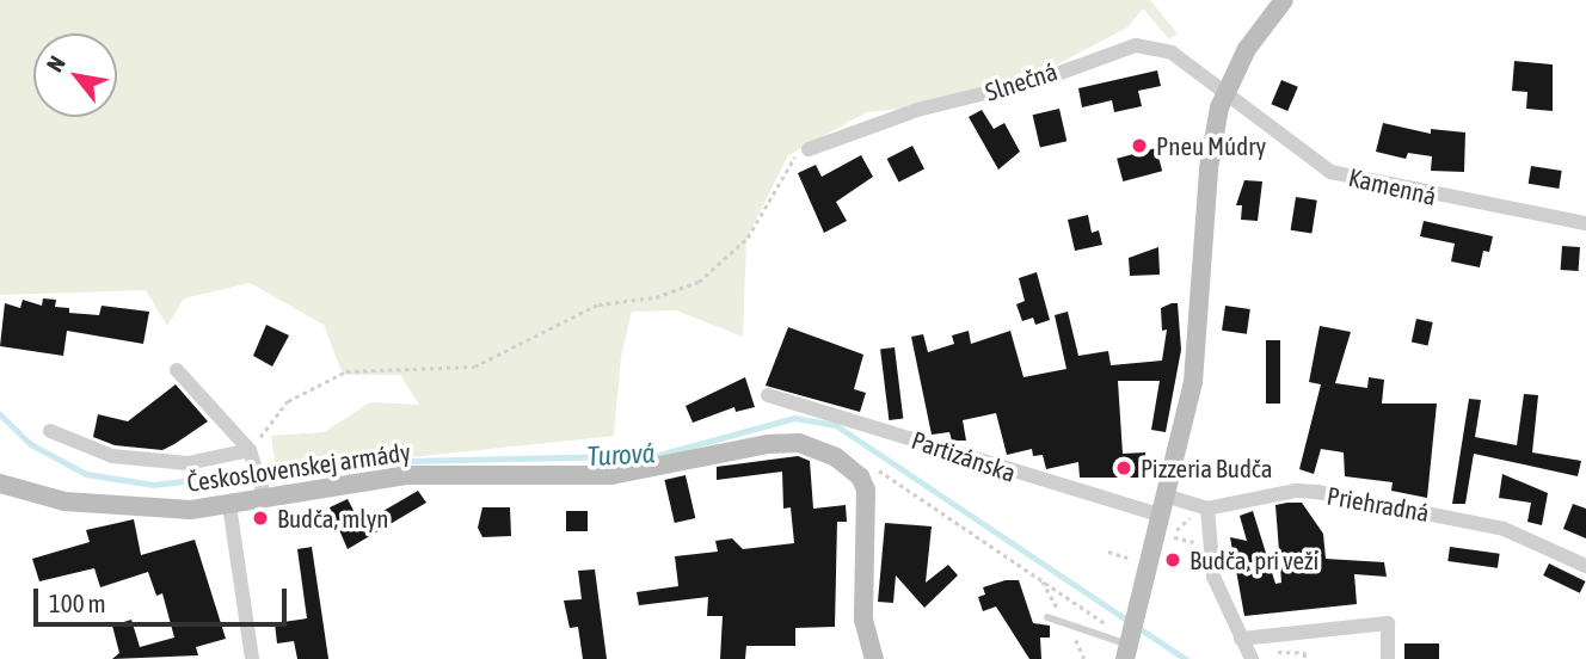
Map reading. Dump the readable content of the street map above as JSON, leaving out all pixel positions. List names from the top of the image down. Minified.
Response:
{"streets":{"street":["Slnečná","Kamenná","Partizánska","Československej armády","Priehradná"]},"crossings":[["Slnečná","Kamenná"],["Partizánska","Priehradná"]],"water":["Turová"],"places":["Pneu Múdry","Pizzeria Budča","Budča, mlyn","Budča, pri veži"],"scale_bar":"100 m","north":"top left"}
